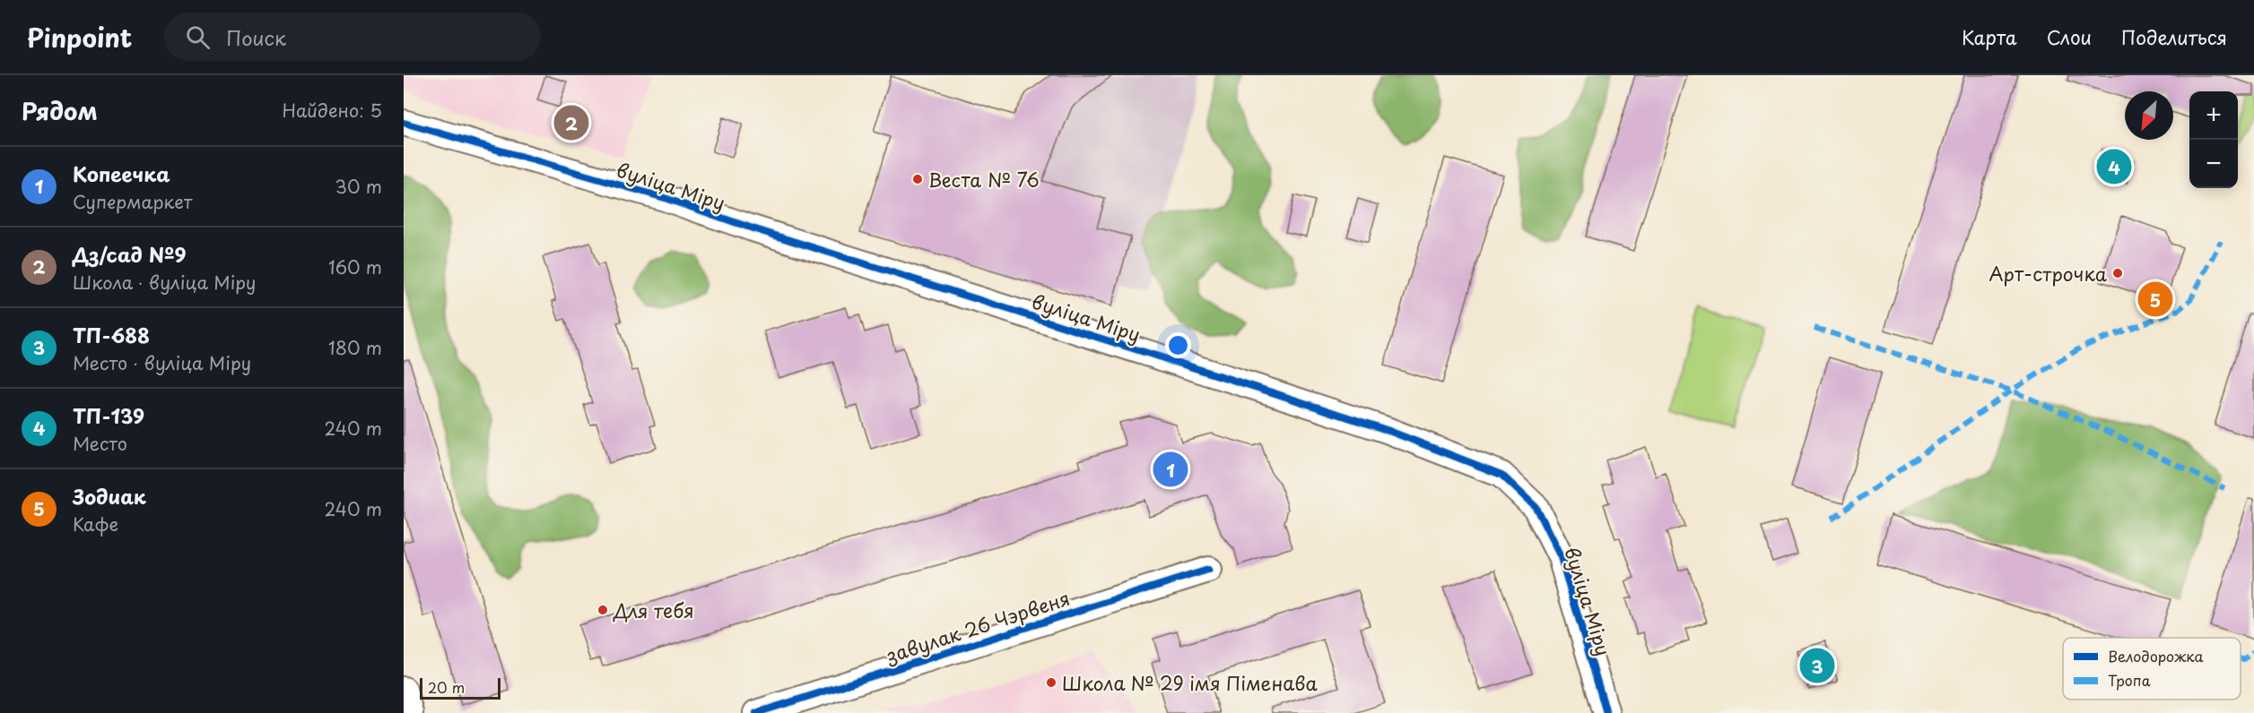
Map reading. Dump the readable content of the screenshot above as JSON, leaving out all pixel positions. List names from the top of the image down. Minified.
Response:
{"streets":{"street":["вуліца Міру","завулак 26 Чэрвеня"]},"places":["Веста № 76","Арт-строчка","Для тебя","Школа № 29 імя Піменава"],"legend":["Велодорожка","Тропа"],"scale_bar":"20 m","north":"bottom left","page":{"header":"Pinpoint","search":"Поиск","nav":["Карта","Слои","Поделиться"],"heading":["Рядом","Найдено: 5"],"map_buttons":["+","−"],"pins":["2","4","5","1","3"],"list":[{"mark":"1","name":"Копеечка","note":"Супермаркет","value":"30 m"},{"mark":"2","name":"Дз/сад №9","note":"Школа · вуліца Міру","value":"160 m"},{"mark":"3","name":"ТП-688","note":"Место · вуліца Міру","value":"180 m"},{"mark":"4","name":"ТП-139","note":"Место","value":"240 m"},{"mark":"5","name":"Зодиак","note":"Кафе","value":"240 m"}],"scale":"20 m"}}
